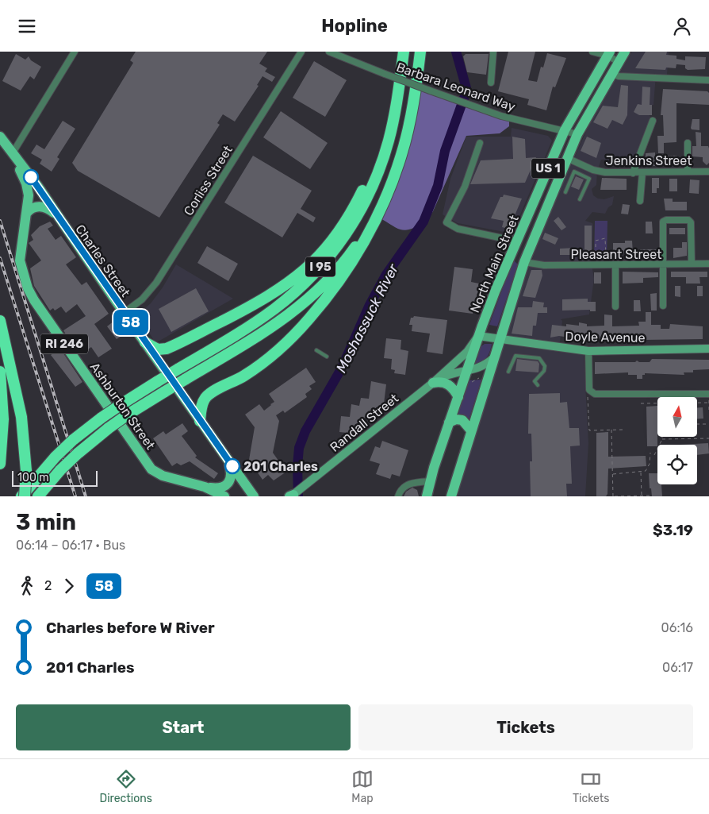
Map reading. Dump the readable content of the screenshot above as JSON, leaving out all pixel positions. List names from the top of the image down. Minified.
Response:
{"streets":{"highway":["I 95"],"main road":["US 1","Charles Street","North Main Street","Doyle Avenue","RI 246","Ashburton Street","Randall Street"],"street":["Barbara Leonard Way","Jenkins Street","Corliss Street","Pleasant Street"]},"crossings":[["Barbara Leonard Way","North Main Street"],["Jenkins Street","North Main Street"],["Corliss Street","Charles Street"],["Pleasant Street","North Main Street"],["Charles Street","Ashburton Street"],["North Main Street","Doyle Avenue"],["North Main Street","Randall Street"],["Doyle Avenue","Randall Street"],["RI 246","Ashburton Street"]],"water":["Moshassuck River"],"places":["201 Charles"],"lines":["bus line 58"],"scale_bar":"100 m","north":"top","page":{"header":"Hopline","on_map":"58","scale":"100 m","heading":["3 min","06:14 – 06:17 · Bus","$3.19"],"legs":["2","58"],"list":[{"name":"Charles before W River","value":"06:16"},{"name":"201 Charles","value":"06:17"}],"buttons":["Start","Tickets"],"tabs":["Directions","Map","Tickets"]}}
